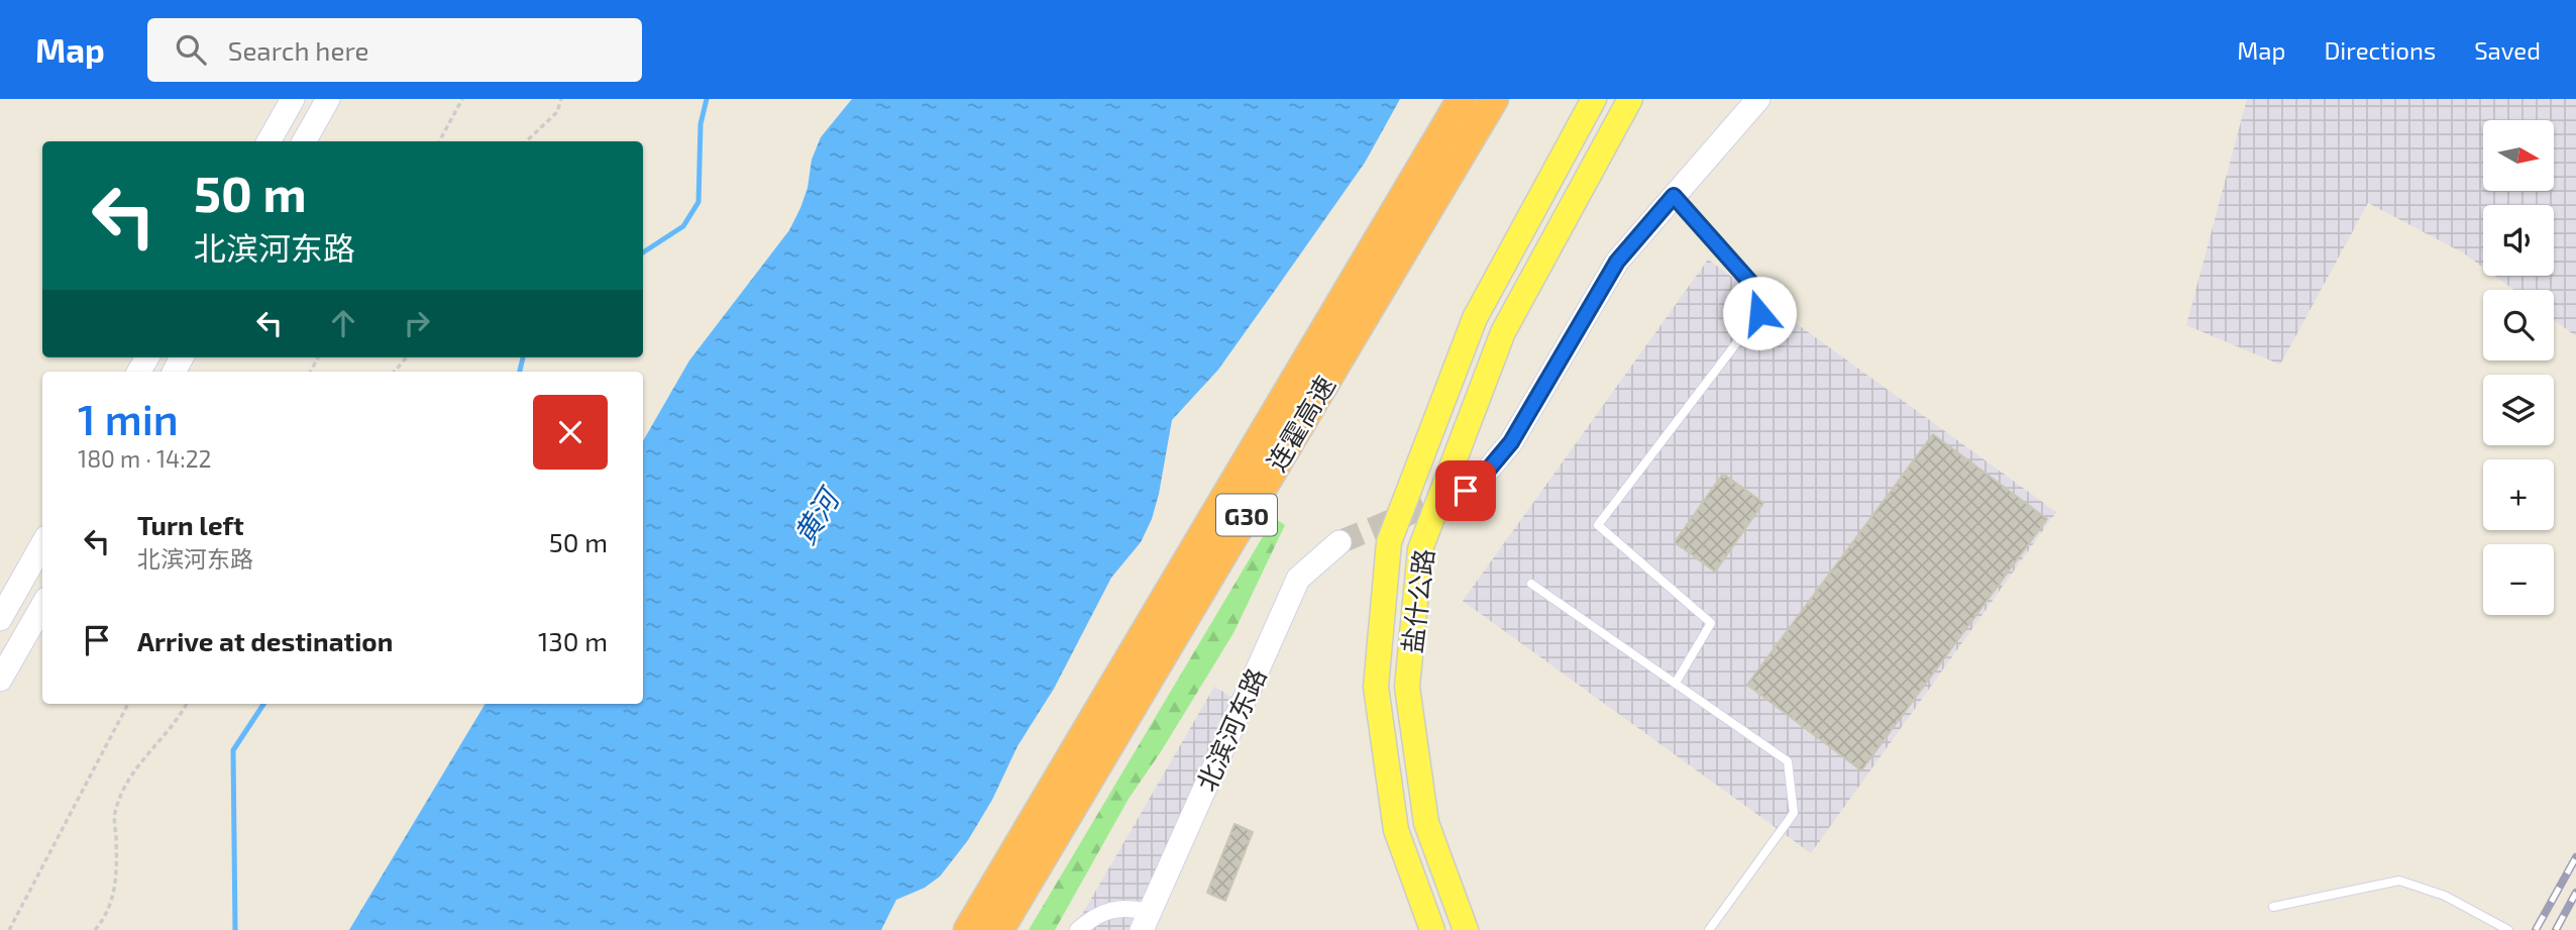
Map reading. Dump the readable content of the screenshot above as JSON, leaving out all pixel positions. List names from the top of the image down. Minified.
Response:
{"streets":{"highway":["连霍高速","G30"],"main road":["盐什公路"],"street":["北滨河东路"]},"water":["黄河"],"north":"right","page":{"header":"Map","search":"Search here","nav":["Map","Directions","Saved"],"map_buttons":["+","−"],"turn":["50 m","北滨河东路"],"heading":["1 min","180 m · 14:22"],"list":[{"name":"Turn left","note":"北滨河东路","value":"50 m"},{"name":"Arrive at destination","value":"130 m"}]}}
